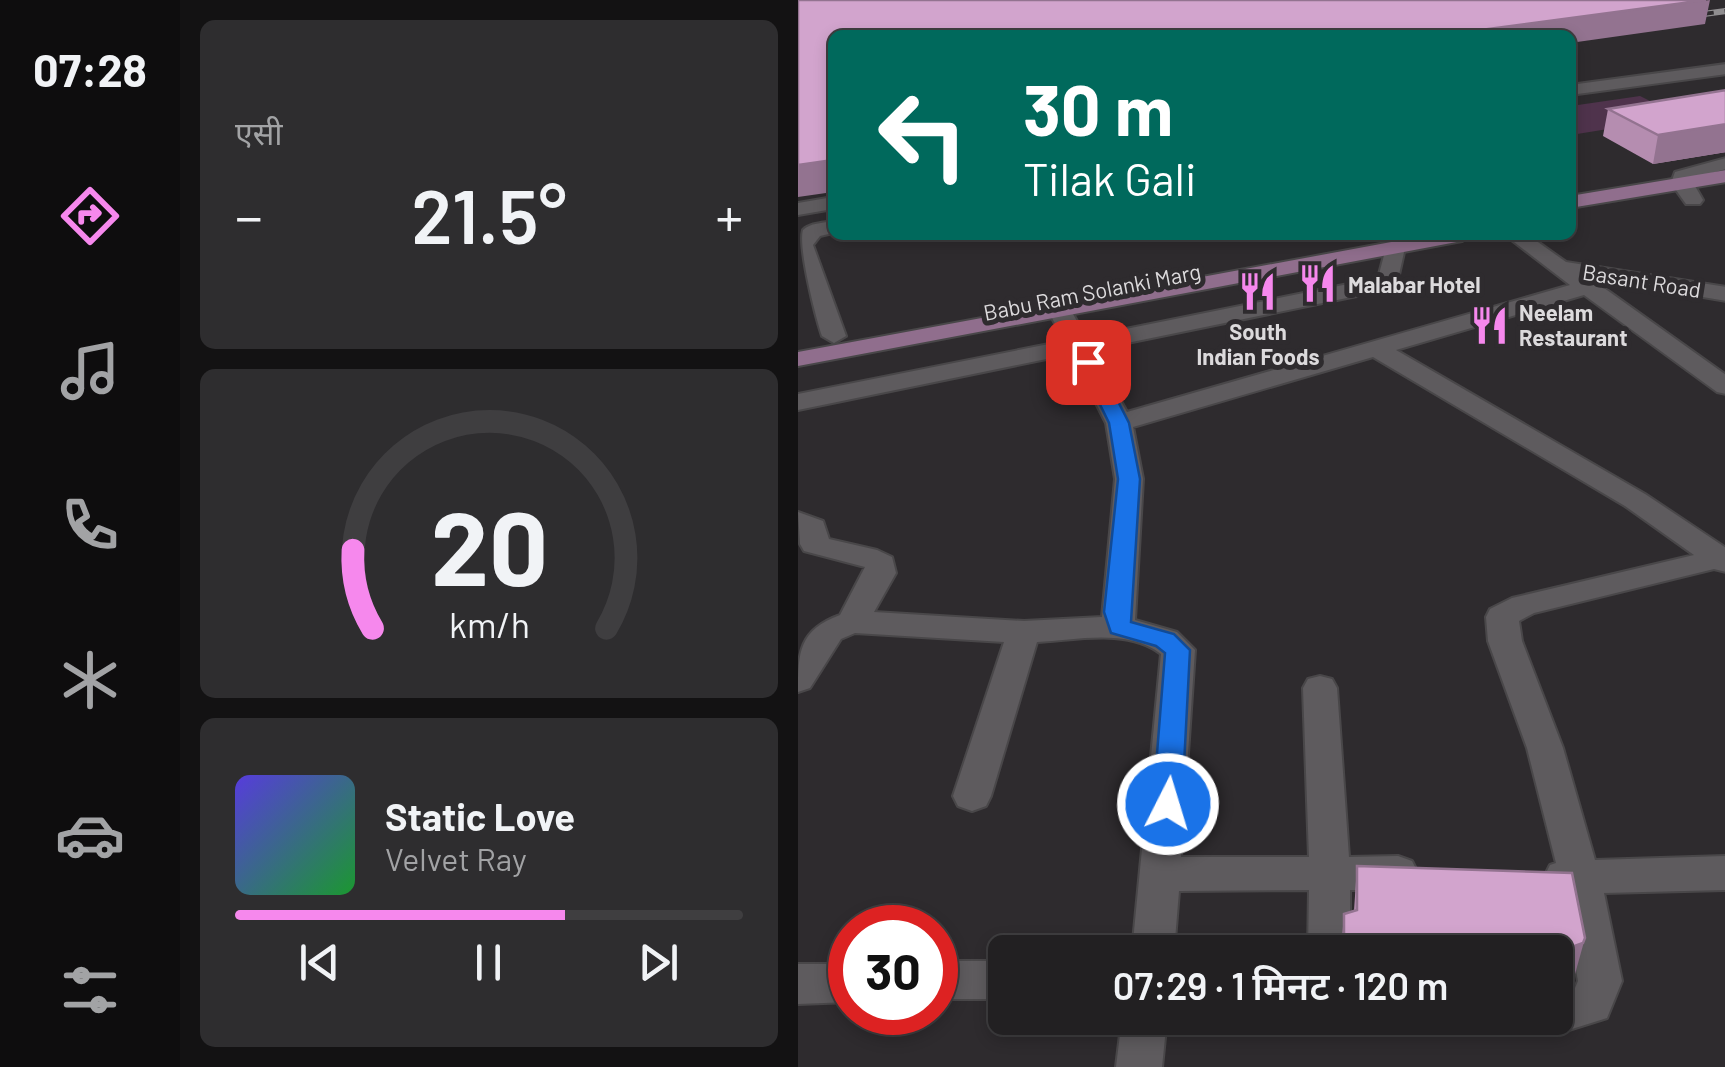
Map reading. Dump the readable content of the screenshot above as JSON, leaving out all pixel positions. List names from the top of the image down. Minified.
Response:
{"streets":{"main road":["Babu Ram Solanki Marg"],"street":["Basant Road"]},"places":{"restaurant":["Malabar Hotel","South Indian Foods","Neelam Restaurant"]},"page":{"tabs":"07:28","tile":"एसी","turn":["30 m","Tilak Gali"],"heat":["−","21.5°","+"],"song":["Static Love","Velvet Ray"],"limit":"30","trip":"07:29 · 1 मिनट · 120 m","gauge":["20","km/h"]}}
